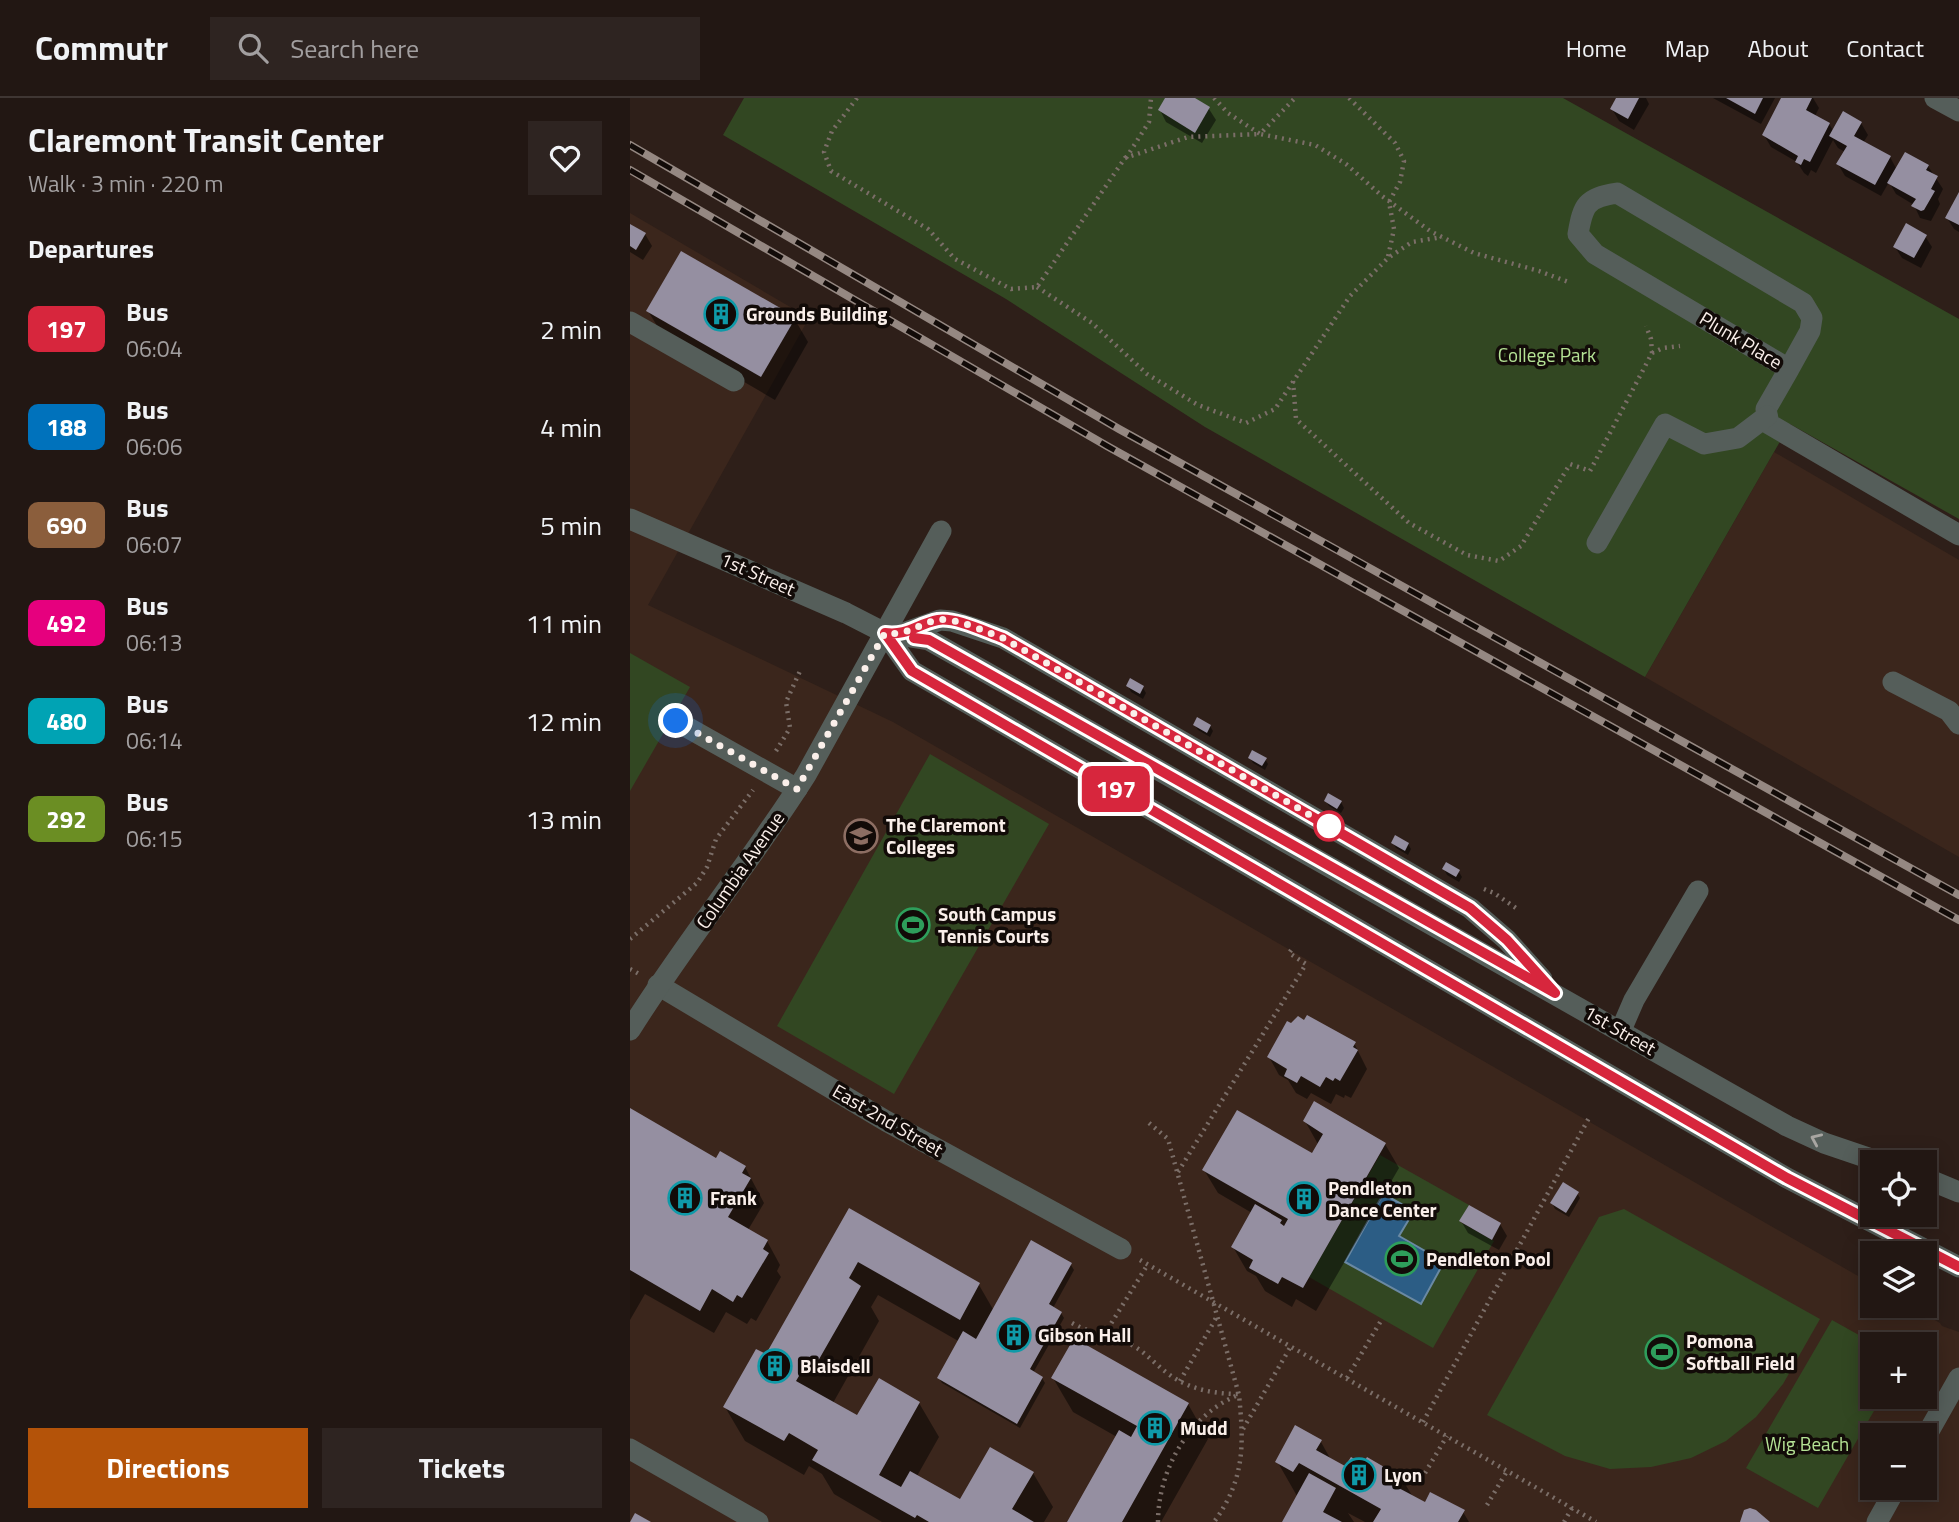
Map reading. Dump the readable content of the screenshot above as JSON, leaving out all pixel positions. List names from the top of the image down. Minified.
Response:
{"streets":{"street":["Plunk Place","1st Street","Columbia Avenue","East 2nd Street"]},"crossings":[["1st Street","Columbia Avenue"],["Columbia Avenue","East 2nd Street"]],"parks":["College Park","Wig Beach"],"places":{"building":["Grounds Building","Frank","Pendleton Dance Center","Gibson Hall","Blaisdell","Mudd","Lyon"],"school or university":["The Claremont Colleges"],"sports":["South Campus Tennis Courts","Pendleton Pool","Pomona Softball Field"]},"lines":["bus line 197"],"page":{"header":"Commutr","search":"Search here","nav":["Home","Map","About","Contact"],"heading":[["Claremont Transit Center","Walk · 3 min · 220 m"],"Departures"],"on_map":"197","list":[{"mark":"197","name":"Bus","note":"06:04","value":"2 min"},{"mark":"188","name":"Bus","note":"06:06","value":"4 min"},{"mark":"690","name":"Bus","note":"06:07","value":"5 min"},{"mark":"492","name":"Bus","note":"06:13","value":"11 min"},{"mark":"480","name":"Bus","note":"06:14","value":"12 min"},{"mark":"292","name":"Bus","note":"06:15","value":"13 min"}],"map_buttons":["+","−"],"buttons":["Directions","Tickets"]}}
